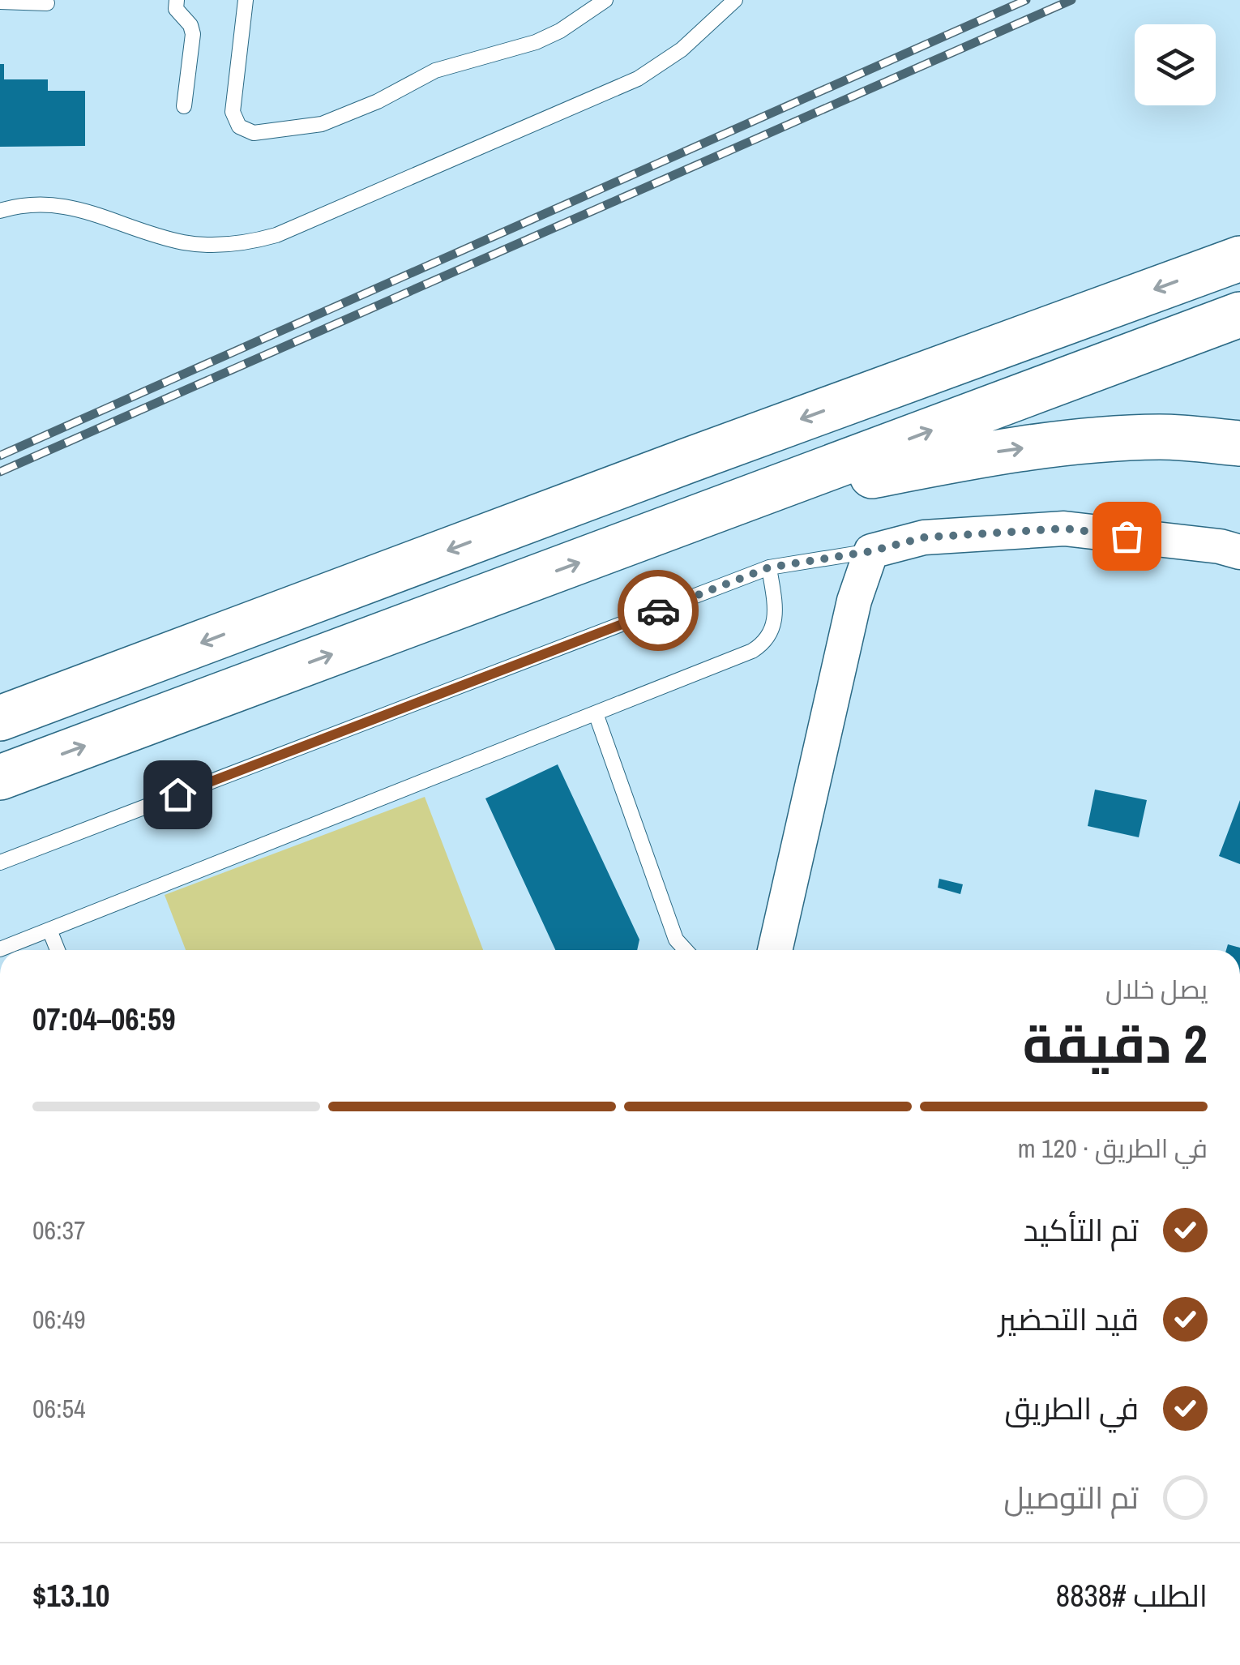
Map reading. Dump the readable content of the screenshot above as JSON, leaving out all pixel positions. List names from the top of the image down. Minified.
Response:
{"page":{"heading":["2 دقيقة","يصل خلال","06:59–07:04"],"panel":["الطلب #8838","$13.10"],"bar":"في الطريق · 120 m","list":[["تم التأكيد","06:37"],["قيد التحضير","06:49"],["في الطريق","06:54"],"تم التوصيل"]}}
